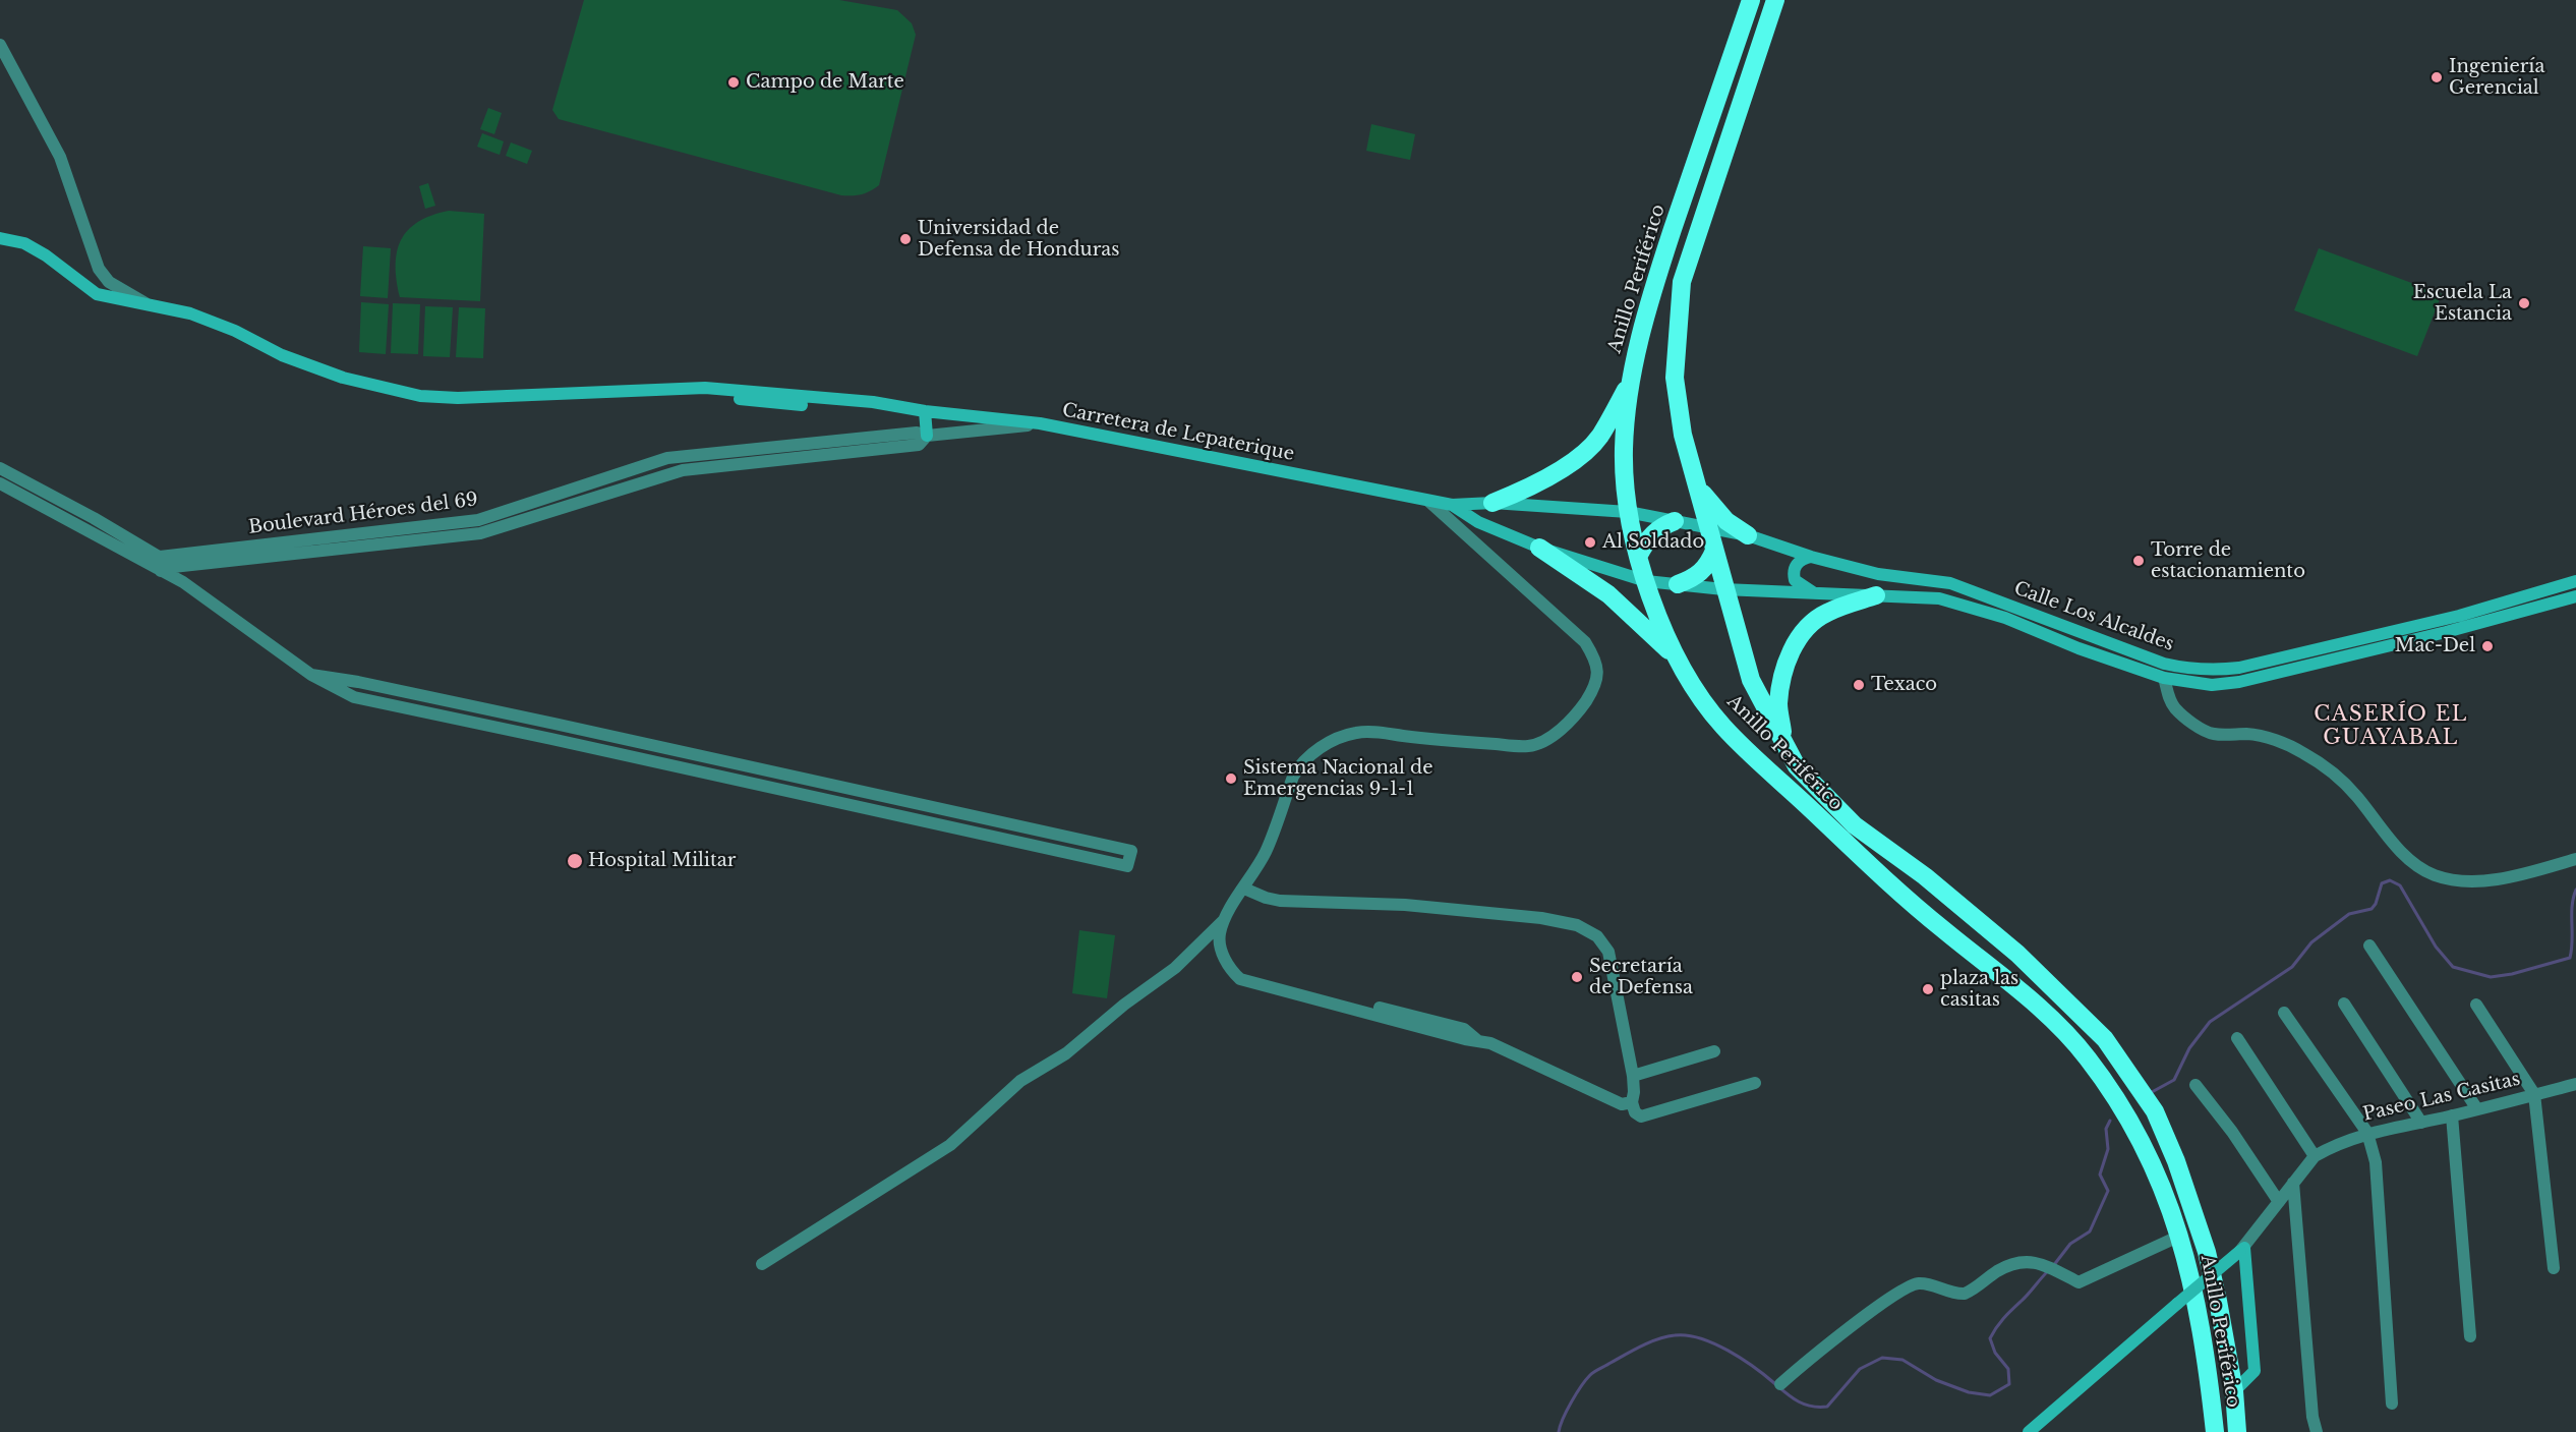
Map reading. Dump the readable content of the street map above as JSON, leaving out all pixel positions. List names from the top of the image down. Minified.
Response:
{"streets":{"highway":["Anillo Periférico"],"main road":["Carretera de Lepaterique","Calle Los Alcaldes","Paseo Las Casitas"],"street":["Boulevard Héroes del 69"]},"crossings":[["Anillo Periférico","Carretera de Lepaterique"],["Anillo Periférico","Calle Los Alcaldes"],["Carretera de Lepaterique","Boulevard Héroes del 69"],["Carretera de Lepaterique","Calle Los Alcaldes"]],"districts":["CASERÍO EL GUAYABAL"],"places":["Ingeniería Gerencial","Campo de Marte","Universidad de Defensa de Honduras","Escuela La Estancia","Al Soldado","Torre de estacionamiento","Mac-Del","Texaco","Sistema Nacional de Emergencias 9-1-1","Hospital Militar","Secretaría de Defensa","plaza las casitas"]}
